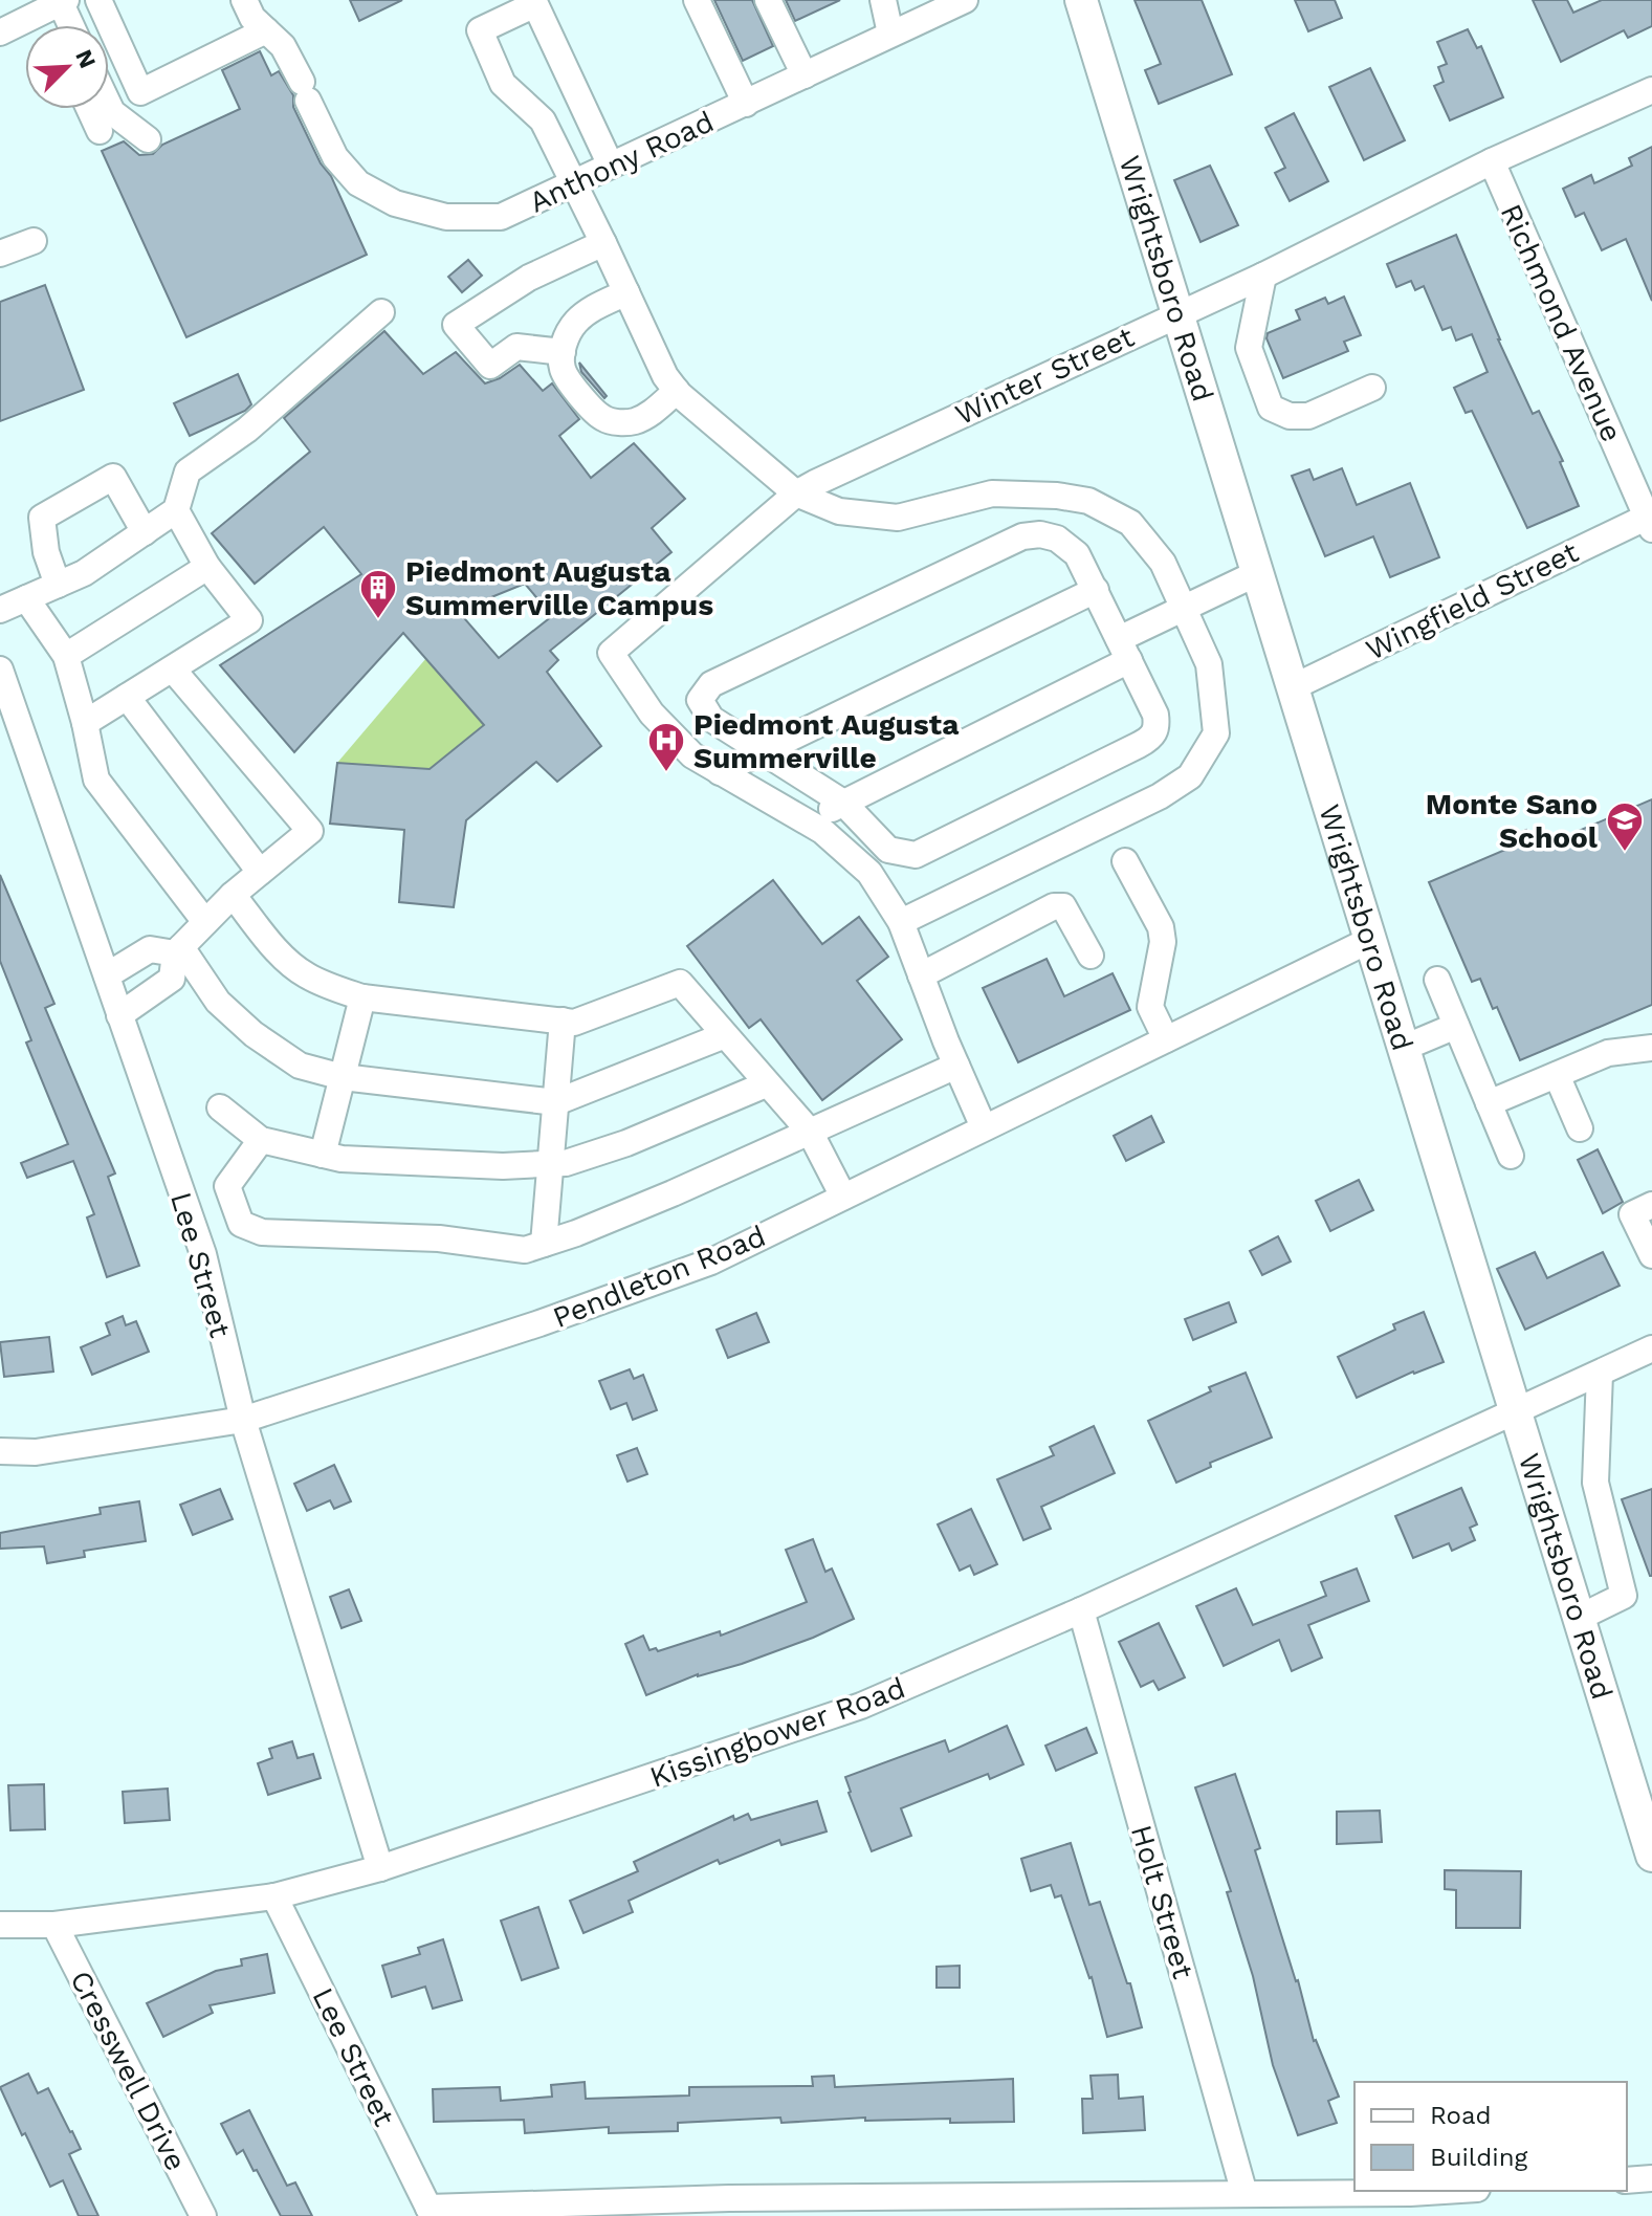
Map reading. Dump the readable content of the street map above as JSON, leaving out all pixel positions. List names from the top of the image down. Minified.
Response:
{"streets":{"main road":["Wrightsboro Road"],"street":["Anthony Road","Richmond Avenue","Winter Street","Wingfield Street","Lee Street","Pendleton Road","Kissingbower Road","Holt Street","Cresswell Drive"]},"crossings":[["Wrightsboro Road","Winter Street"],["Wrightsboro Road","Wingfield Street"],["Wrightsboro Road","Pendleton Road"],["Wrightsboro Road","Kissingbower Road"],["Richmond Avenue","Winter Street"],["Richmond Avenue","Wingfield Street"],["Lee Street","Pendleton Road"],["Lee Street","Kissingbower Road"],["Kissingbower Road","Holt Street"],["Kissingbower Road","Cresswell Drive"]],"places":{"building":["Piedmont Augusta Summerville Campus"],"hospital":["Piedmont Augusta Summerville"],"school or university":["Monte Sano School"]},"legend":["Road","Building"],"north":"top right"}
